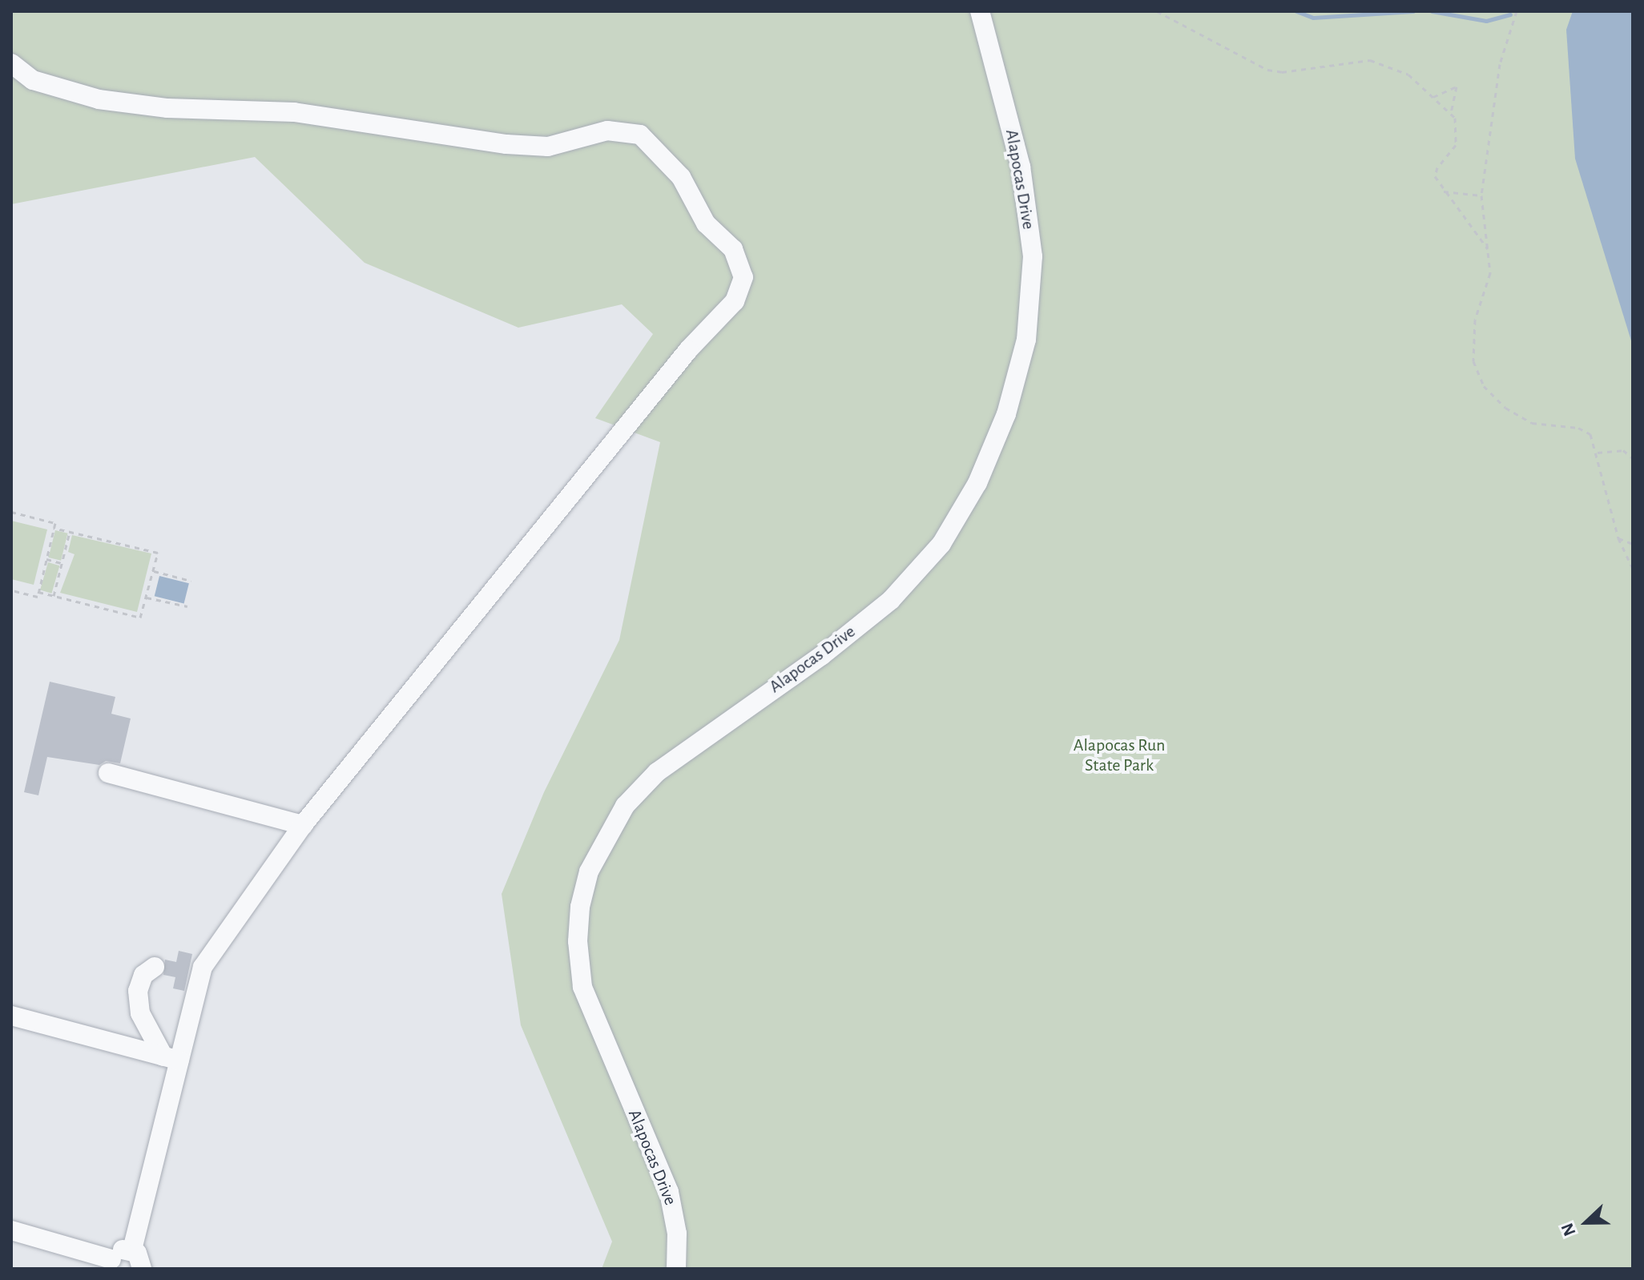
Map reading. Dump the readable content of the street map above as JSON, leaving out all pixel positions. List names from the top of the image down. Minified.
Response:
{"streets":{"street":["Alapocas Drive"]},"parks":["Alapocas Run State Park"],"north":"left"}
